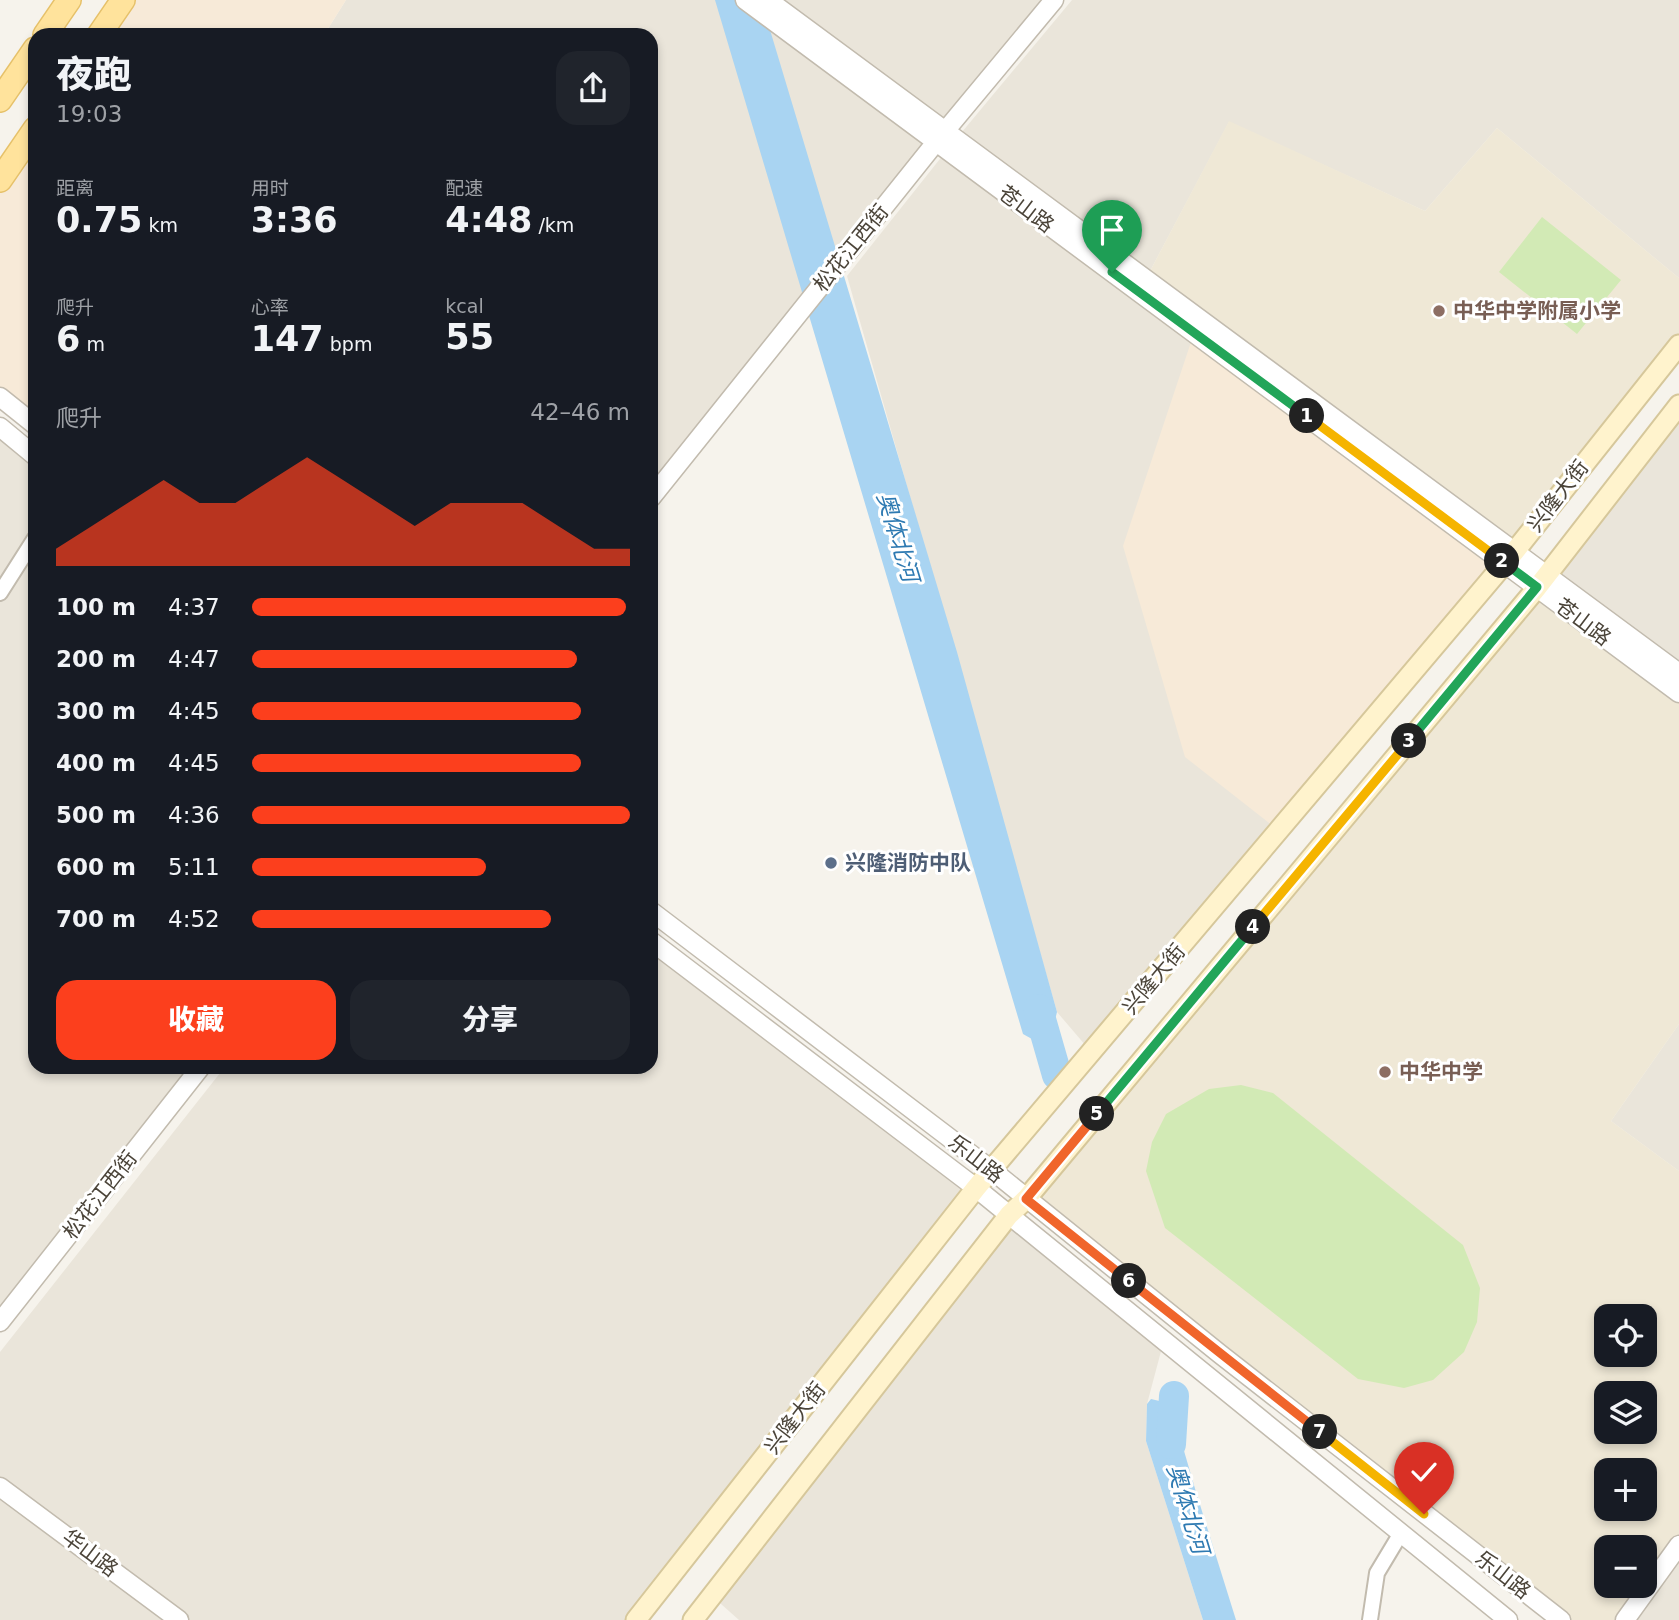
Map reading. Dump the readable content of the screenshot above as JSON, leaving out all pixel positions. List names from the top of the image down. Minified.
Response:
{"streets":{"main road":["兴隆大街"],"street":["苍山路","松花江西街","乐山路","华山路"]},"crossings":[["苍山路","松花江西街"],["苍山路","兴隆大街"],["兴隆大街","乐山路"]],"water":["奥体北河"],"places":["中华中学附属小学","兴隆消防中队","中华中学"],"page":{"heading":["夜跑","19:03"],"stats":[["距离","0.75 km"],["用时","3:36"],["配速","4:48 /km"],["爬升","6 m"],["心率","147 bpm"],["kcal","55"]],"chart":["爬升","42–46 m"],"pins":["1","2","3","4","5","6","7"],"list":[{"name":"100 m","note":"4:37"},{"name":"200 m","note":"4:47"},{"name":"300 m","note":"4:45"},{"name":"400 m","note":"4:45"},{"name":"500 m","note":"4:36"},{"name":"600 m","note":"5:11"},{"name":"700 m","note":"4:52"}],"buttons":["收藏","分享"],"map_buttons":["+","−"]}}
